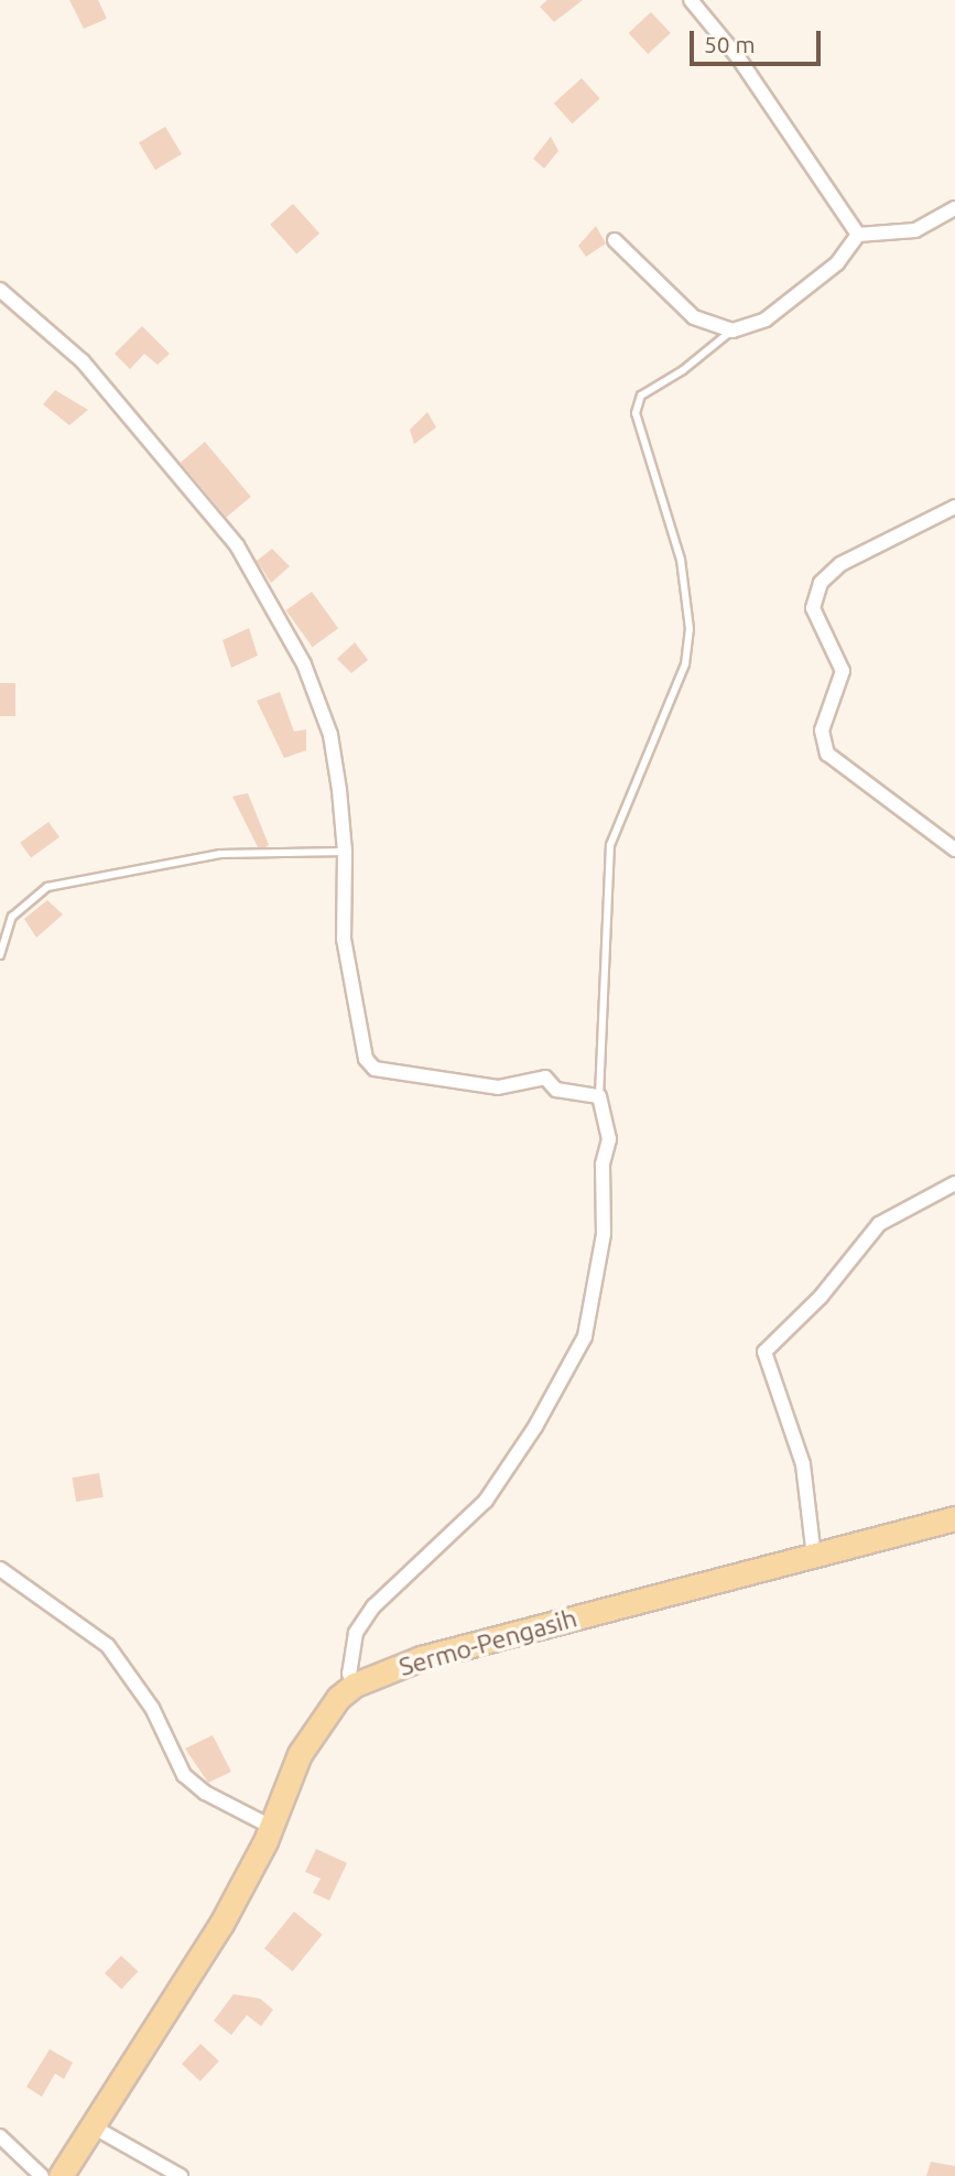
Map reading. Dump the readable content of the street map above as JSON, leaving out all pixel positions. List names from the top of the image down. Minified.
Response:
{"streets":{"main road":["Sermo-Pengasih"]},"scale_bar":"50 m"}
